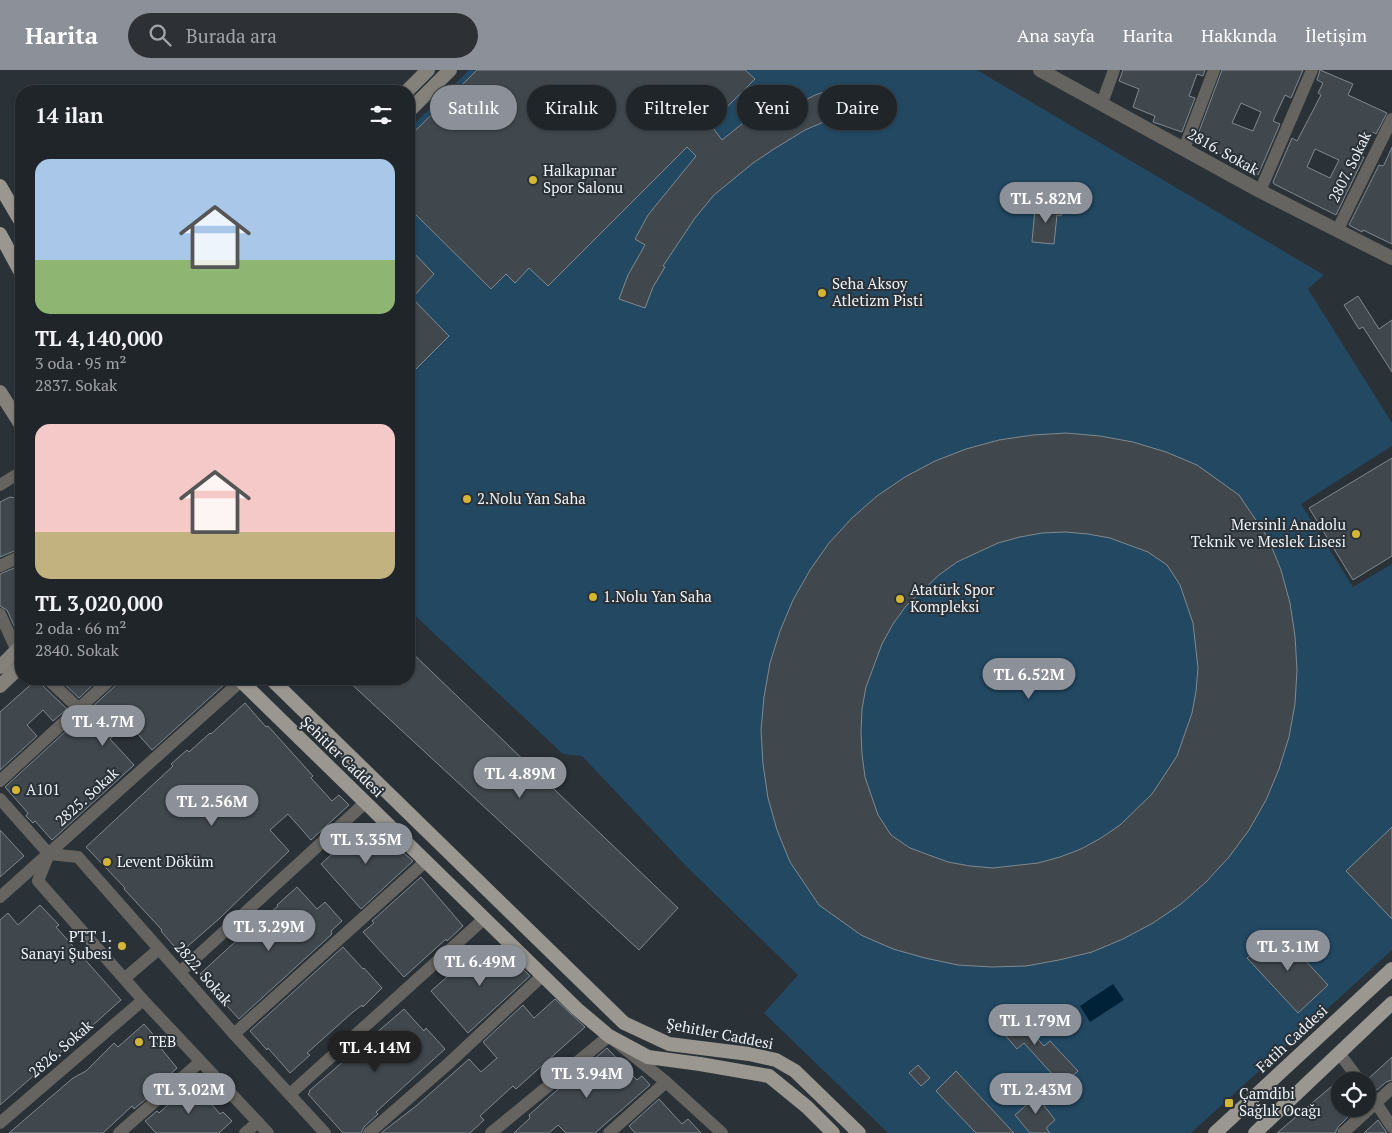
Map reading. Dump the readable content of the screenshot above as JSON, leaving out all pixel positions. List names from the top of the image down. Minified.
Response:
{"streets":{"main road":["Şehitler Caddesi","Fatih Caddesi"],"street":["2816. Sokak","2807. Sokak","2825. Sokak","2822. Sokak","2826. Sokak"]},"crossings":[["2816. Sokak","2807. Sokak"],["2825. Sokak","2822. Sokak"]],"places":{"other":["Halkapınar Spor Salonu","Seha Aksoy Atletizm Pisti","2.Nolu Yan Saha","Mersinli Anadolu Teknik ve Meslek Lisesi","1.Nolu Yan Saha","Atatürk Spor Kompleksi","A101","Levent Döküm","PTT 1. Sanayi Şubesi","TEB"],"transit":["Çamdibi Sağlık Ocağı"]},"page":{"header":"Harita","search":"Burada ara","nav":["Ana sayfa","Harita","Hakkında","İletişim"],"chip":["Satılık","Kiralık","Filtreler","Yeni","Daire"],"heading":"14 ilan","list":[{"name":"TL 4,140,000","note":"3 oda · 95 m² · 2837. Sokak"},{"name":"TL 3,020,000","note":"2 oda · 66 m² · 2840. Sokak"}],"price":["TL 5.82M","TL 6.52M","TL 4.7M","TL 4.89M","TL 2.56M","TL 3.35M","TL 3.29M","TL 3.1M","TL 6.49M","TL 1.79M","TL 4.14M","TL 3.94M","TL 3.02M","TL 2.43M"]}}
